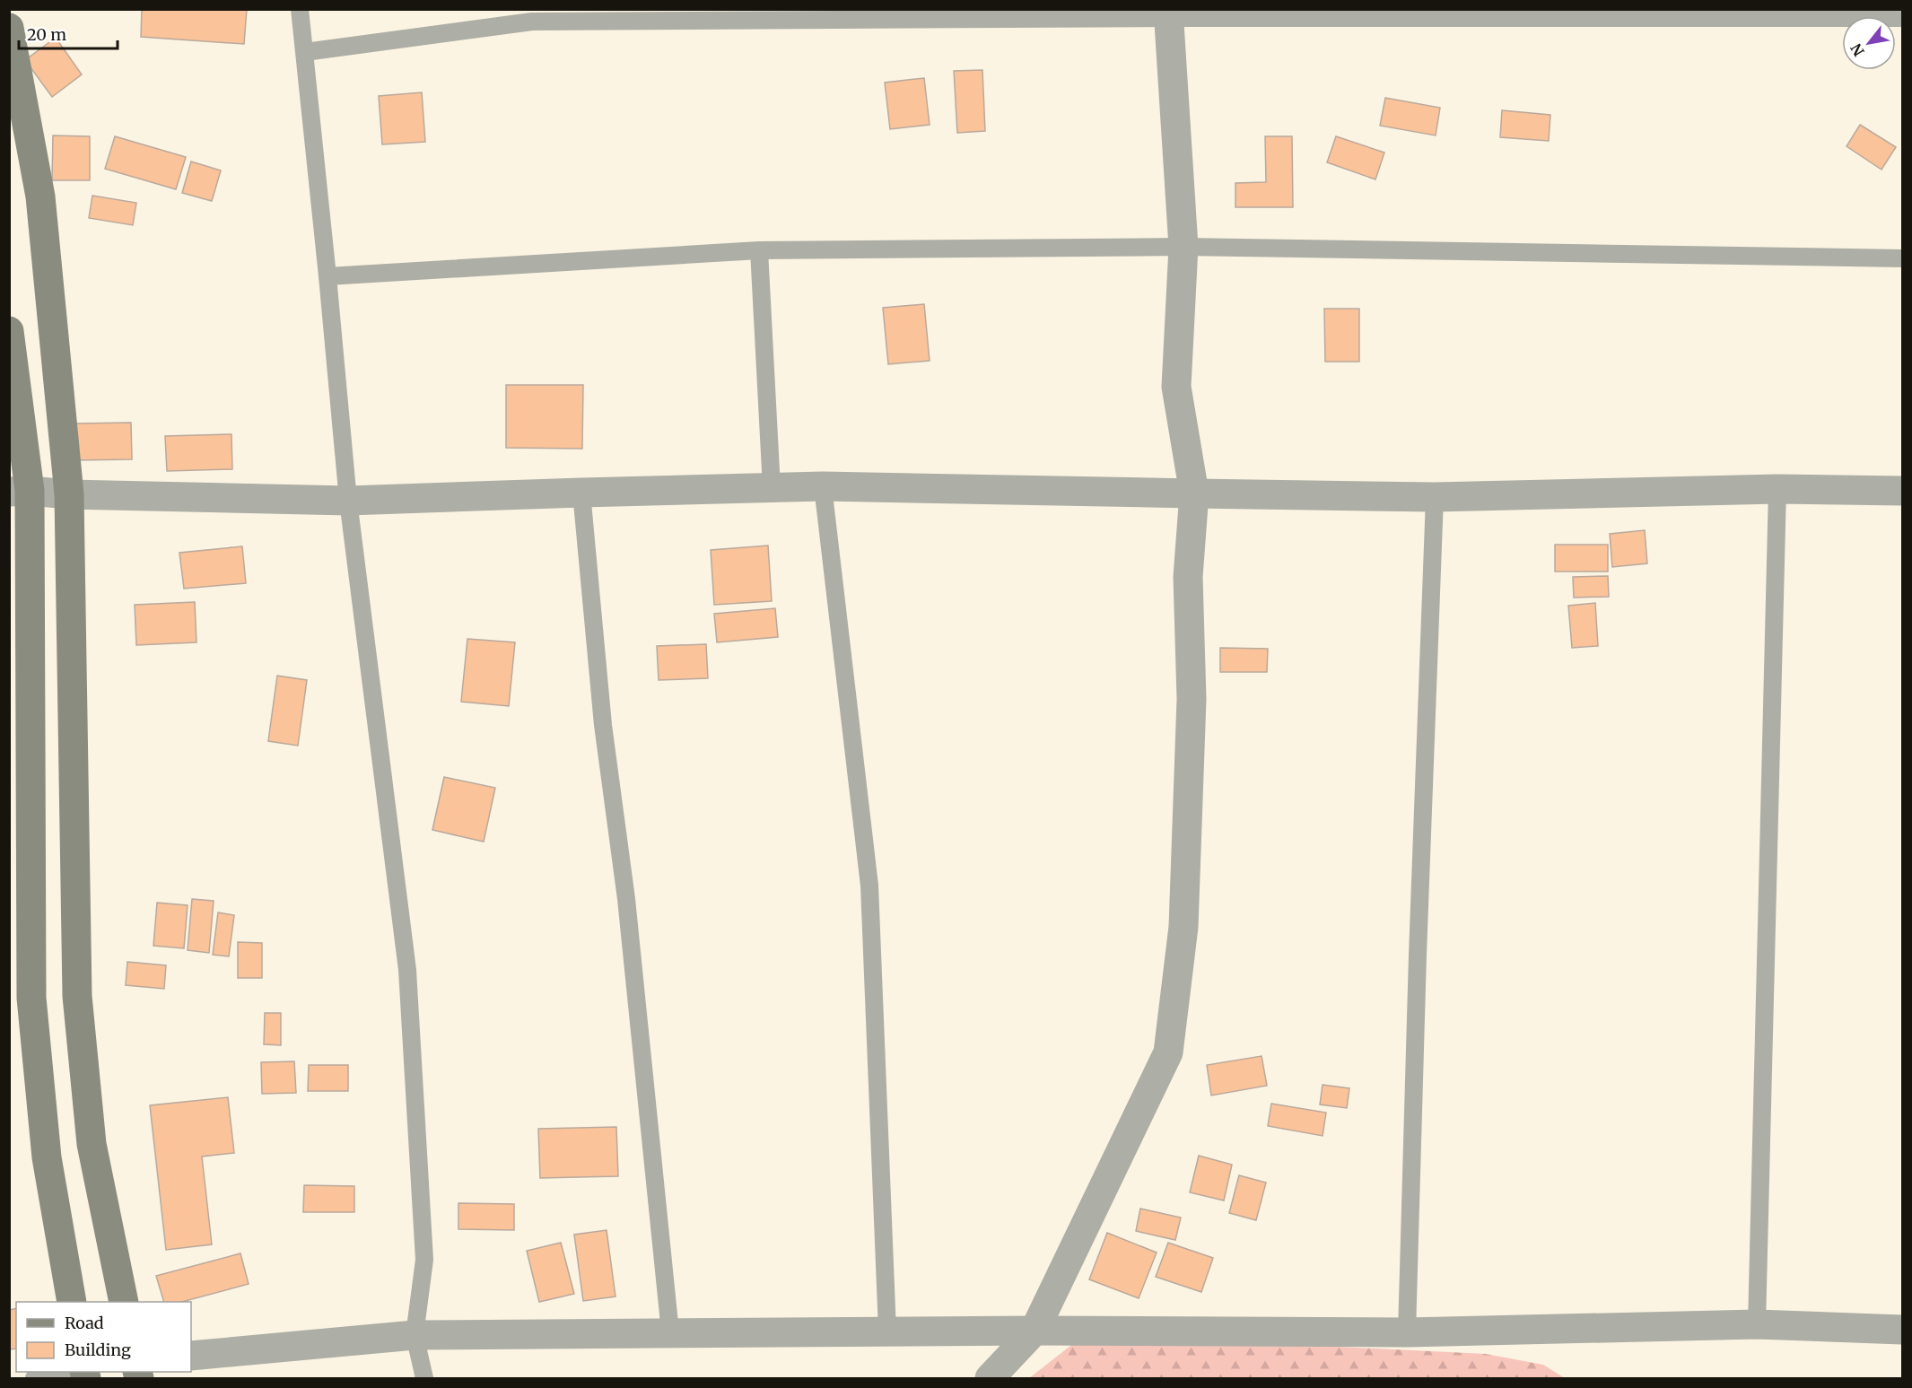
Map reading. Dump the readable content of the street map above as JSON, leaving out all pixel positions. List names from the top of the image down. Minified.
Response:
{"legend":["Road","Building"],"scale_bar":"20 m","north":"bottom left"}
